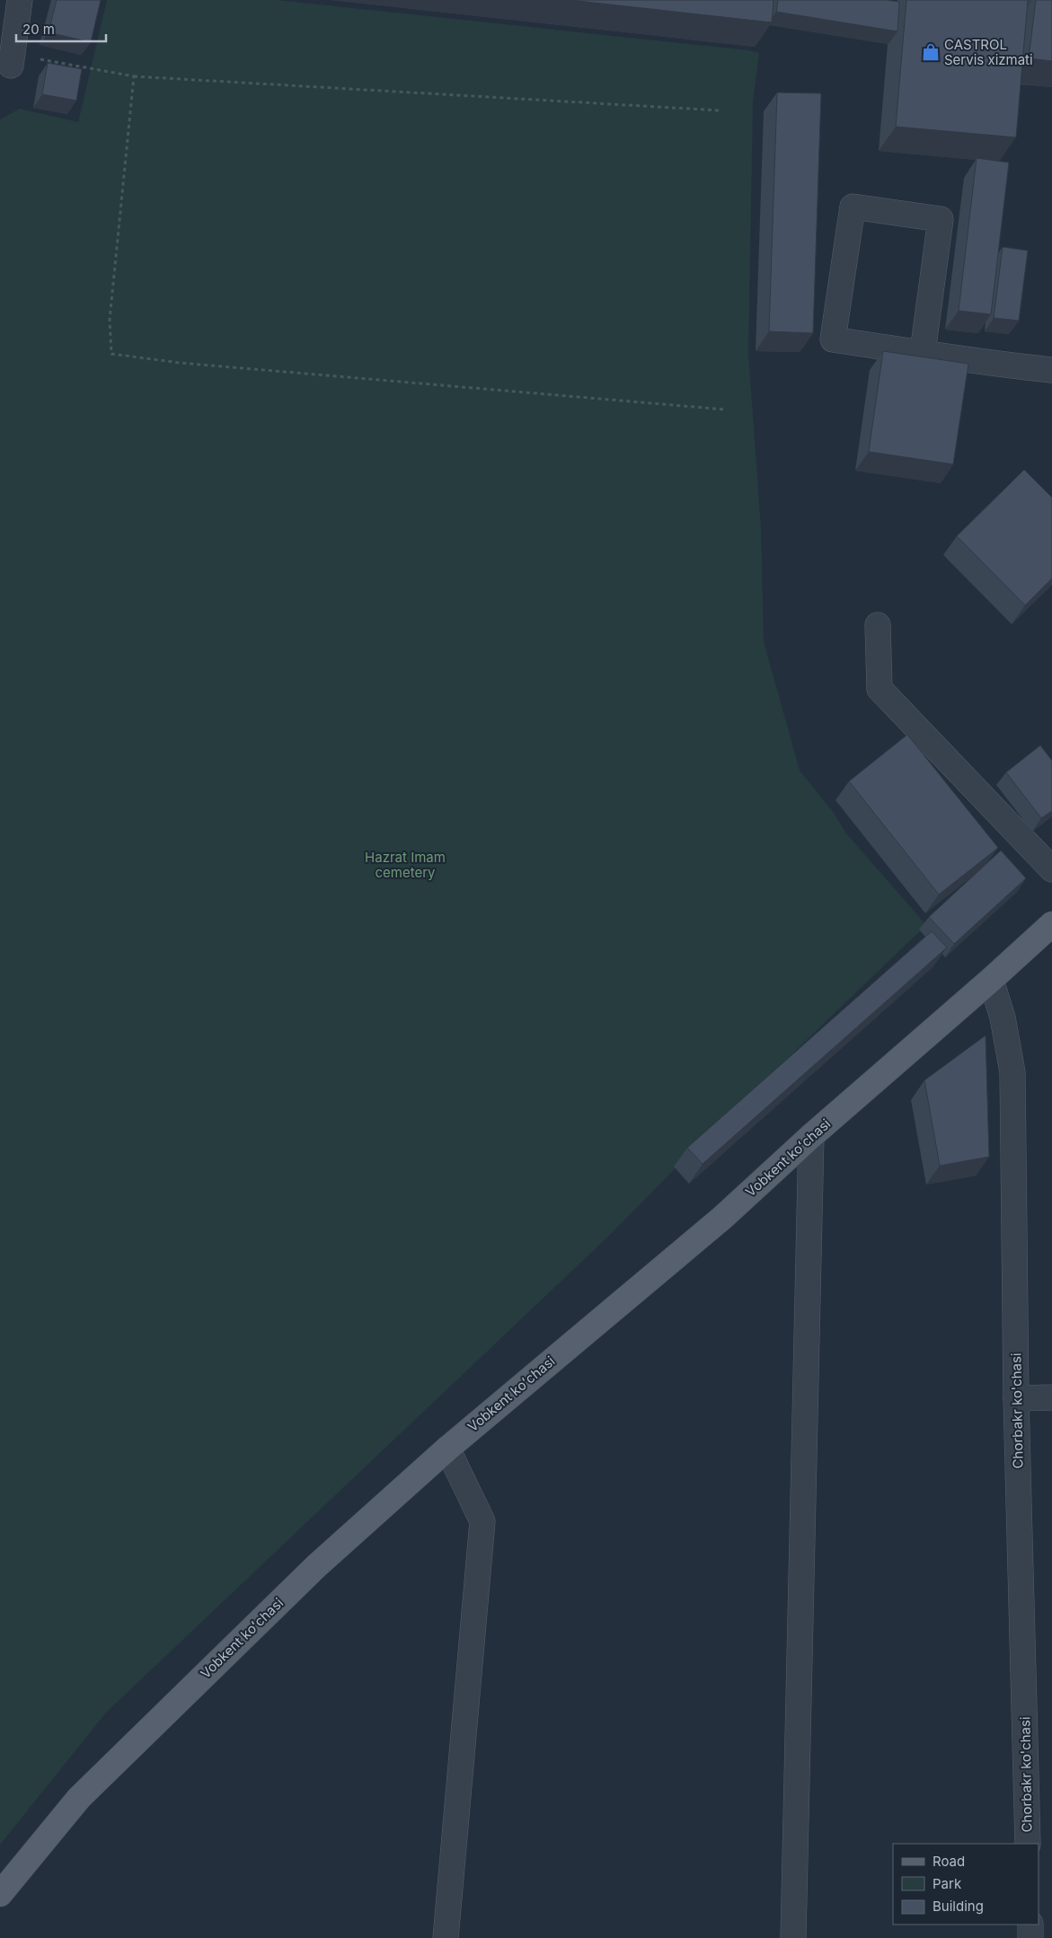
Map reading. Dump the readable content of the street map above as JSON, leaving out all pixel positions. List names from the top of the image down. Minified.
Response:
{"streets":{"main road":["Vobkent koʻchasi"],"street":["Chorbakr ko'chasi"]},"crossings":[["Vobkent koʻchasi","Chorbakr ko'chasi"]],"parks":["Hazrat Imam cemetery"],"places":{"shop":["CASTROL Servis xizmati"]},"legend":["Road","Park","Building"],"scale_bar":"20 m"}
